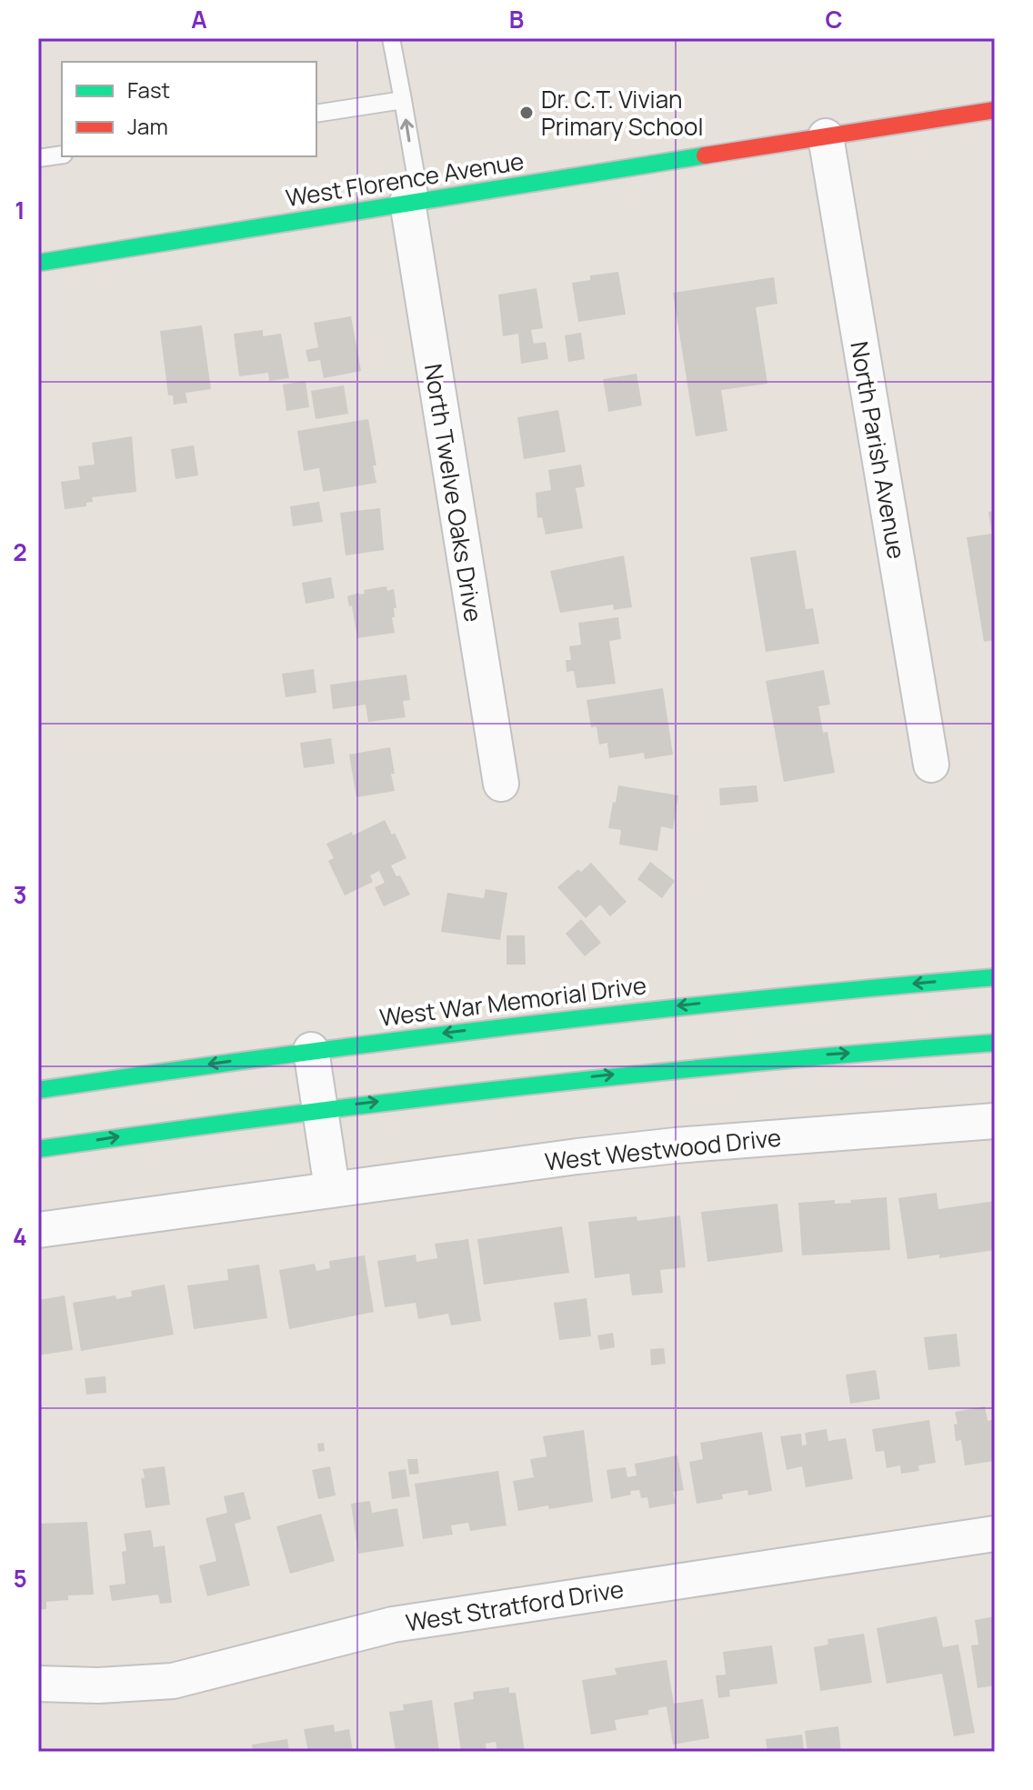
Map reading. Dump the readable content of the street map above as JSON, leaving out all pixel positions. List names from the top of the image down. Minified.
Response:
{"streets":{"main road":["West Florence Avenue","West War Memorial Drive"],"street":["North Parish Avenue","North Twelve Oaks Drive","West Westwood Drive","West Stratford Drive"]},"crossings":[["West Florence Avenue","North Parish Avenue"],["West Florence Avenue","North Twelve Oaks Drive"]],"places":["Dr. C.T. Vivian Primary School"],"legend":["Fast","Jam"],"grid":{"columns":["A","B","C"],"rows":["1","2","3","4","5"]}}
